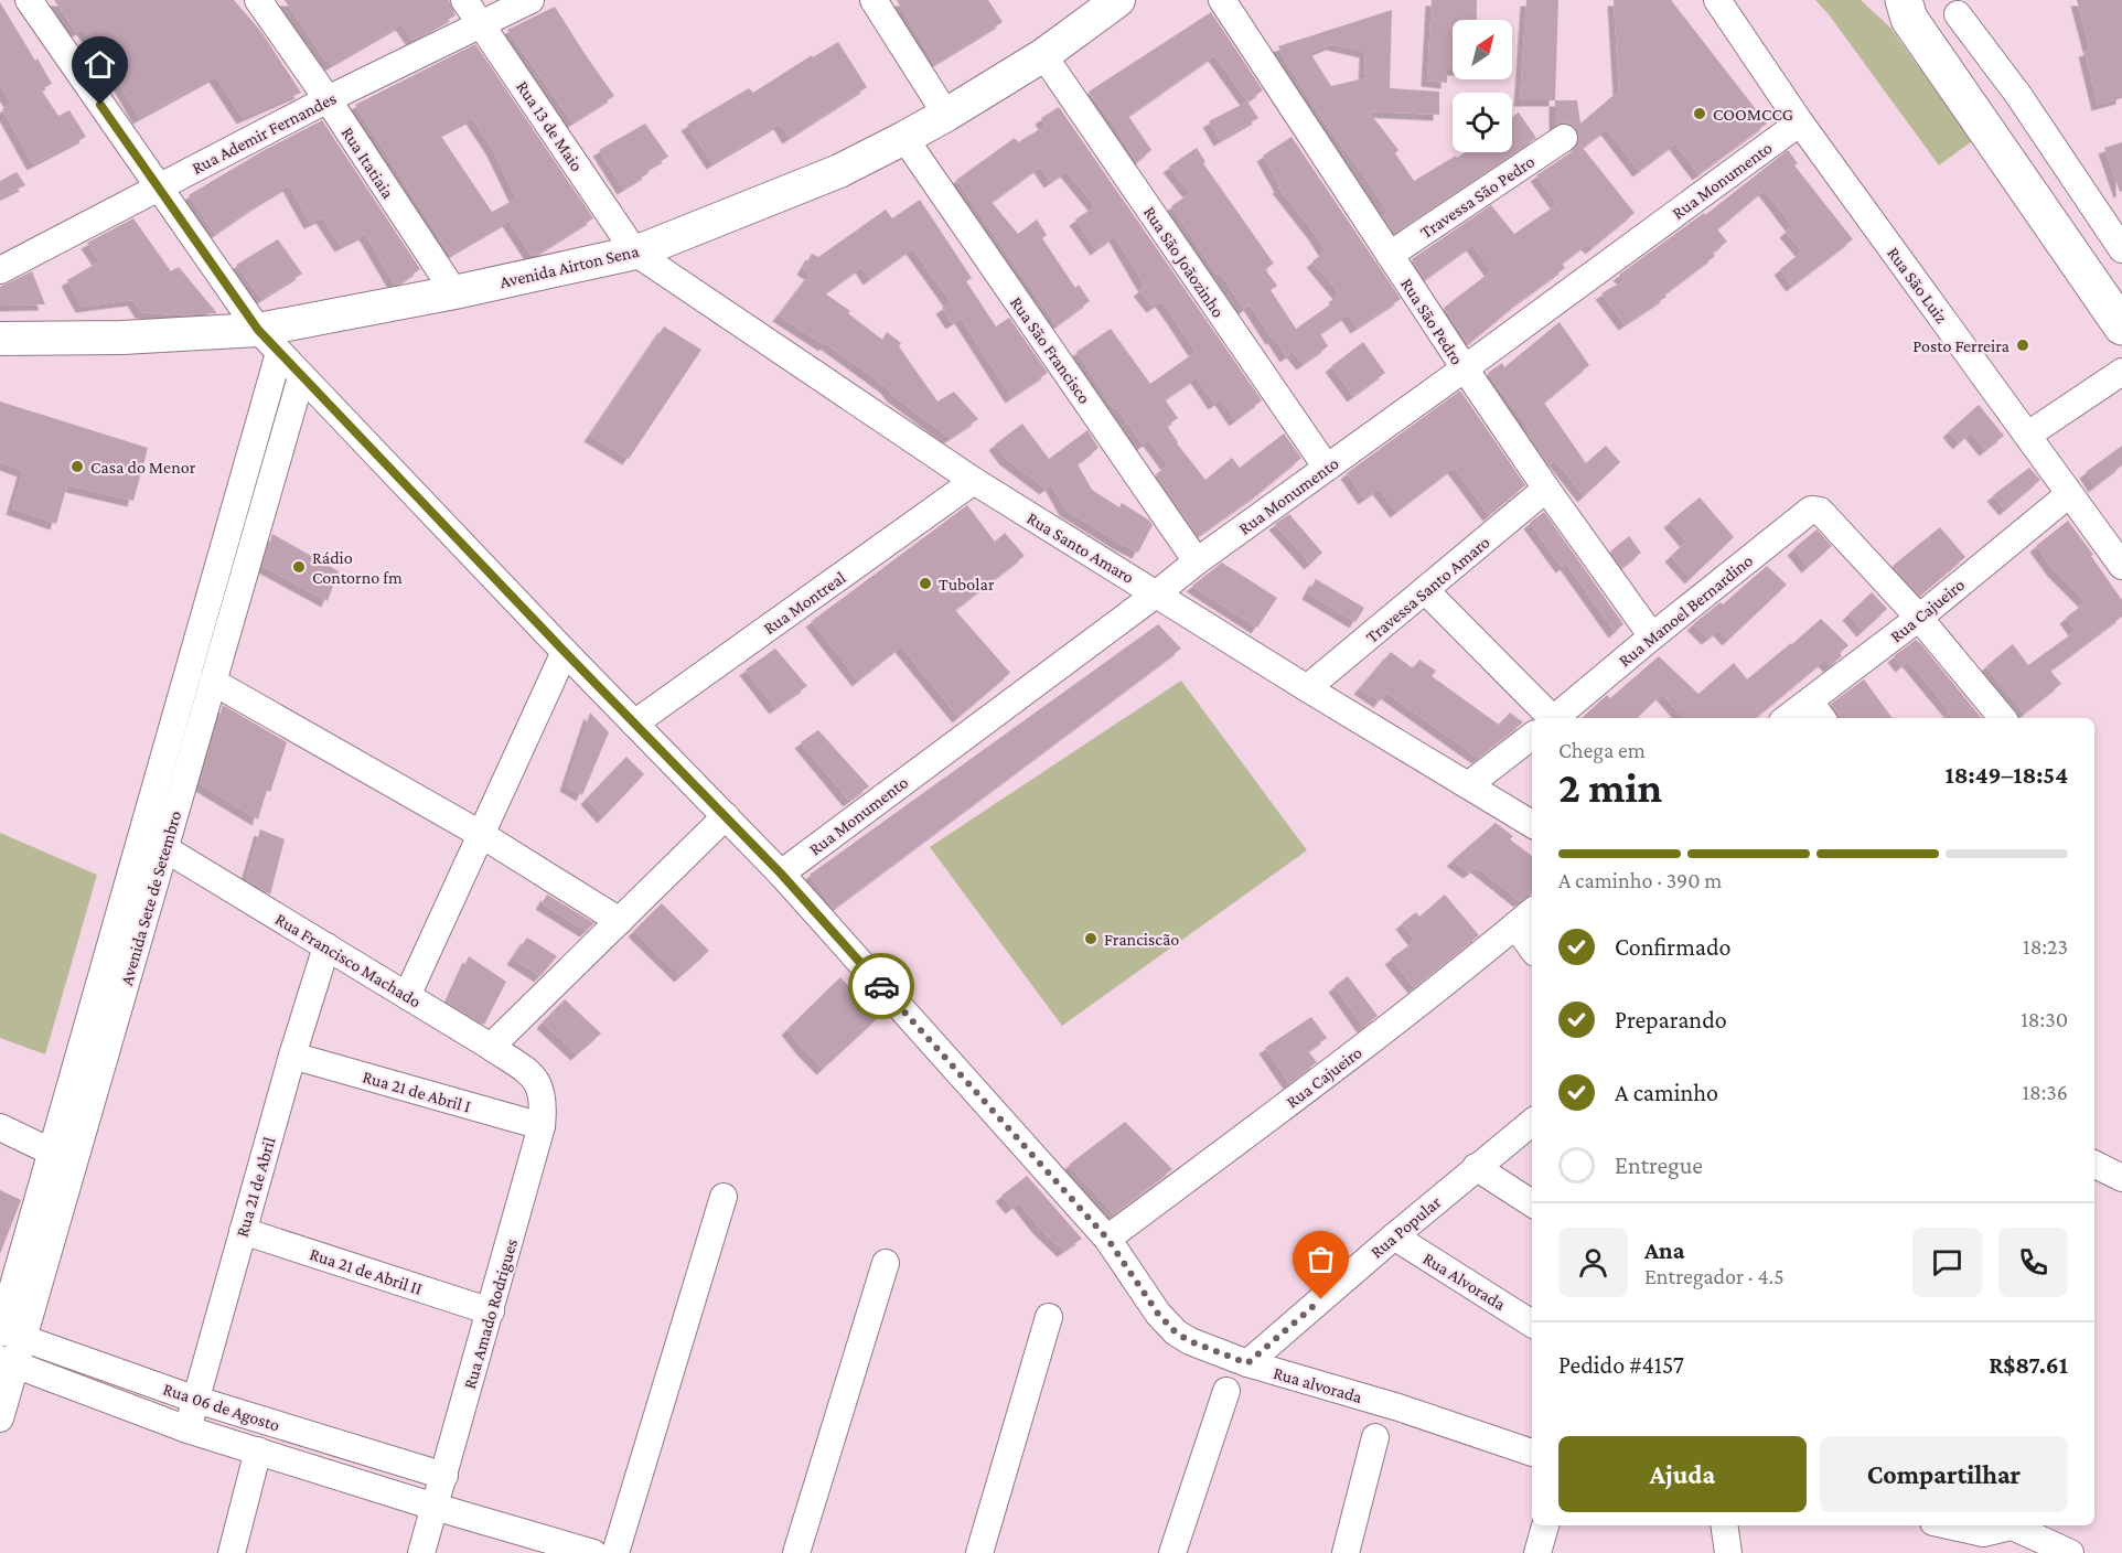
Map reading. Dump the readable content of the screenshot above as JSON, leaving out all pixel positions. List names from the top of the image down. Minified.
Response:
{"streets":{"main road":["Avenida Airton Sena"],"street":["Rua 13 de Maio","Rua Ademir Fernandes","Rua Itatiaia","Rua Monumento","Travessa São Pedro","Rua São Joãozinho","Rua São Luiz","Rua São Pedro","Rua São Francisco","Rua Santo Amaro","Travessa Santo Amaro","Rua Montreal","Rua Manoel Bernardino","Rua Cajueiro","Avenida Sete de Setembro","Rua Francisco Machado","Rua 21 de Abril I","Rua 21 de Abril","Rua Popular","Rua 21 de Abril II","Rua Alvorada","Rua Amado Rodrigues","Rua alvorada","Rua 06 de Agosto"]},"crossings":[["Rua 13 de Maio","Rua Ademir Fernandes"],["Rua 13 de Maio","Avenida Airton Sena"],["Rua 13 de Maio","Rua Santo Amaro"],["Rua Ademir Fernandes","Rua Itatiaia"],["Rua Ademir Fernandes","Rua alvorada"],["Rua Itatiaia","Avenida Airton Sena"],["Rua Monumento","Rua São Joãozinho"],["Rua Monumento","Rua São Luiz"],["Rua Monumento","Rua São Pedro"],["Rua Monumento","Rua São Francisco"],["Rua Monumento","Rua Santo Amaro"],["Rua Monumento","Rua alvorada"],["Travessa São Pedro","Rua São Pedro"],["Rua São Joãozinho","Avenida Airton Sena"],["Avenida Airton Sena","Rua São Francisco"],["Avenida Airton Sena","Rua Santo Amaro"],["Avenida Airton Sena","Avenida Sete de Setembro"],["Avenida Airton Sena","Rua alvorada"],["Rua São Luiz","Rua Cajueiro"],["Rua São Pedro","Travessa Santo Amaro"],["Rua São Pedro","Rua Manoel Bernardino"],["Rua Santo Amaro","Travessa Santo Amaro"],["Rua Santo Amaro","Rua Montreal"],["Rua Santo Amaro","Rua Manoel Bernardino"],["Rua Montreal","Rua alvorada"],["Rua Manoel Bernardino","Rua Cajueiro"],["Rua Cajueiro","Rua alvorada"],["Avenida Sete de Setembro","Rua Francisco Machado"],["Avenida Sete de Setembro","Rua alvorada"],["Avenida Sete de Setembro","Rua 06 de Agosto"],["Rua Francisco Machado","Rua 21 de Abril"],["Rua Francisco Machado","Rua Amado Rodrigues"],["Rua 21 de Abril I","Rua 21 de Abril"],["Rua 21 de Abril I","Rua Amado Rodrigues"],["Rua 21 de Abril","Rua 21 de Abril II"],["Rua 21 de Abril","Rua 06 de Agosto"],["Rua Popular","Rua Alvorada"],["Rua Popular","Rua alvorada"],["Rua 21 de Abril II","Rua Amado Rodrigues"],["Rua Amado Rodrigues","Rua 06 de Agosto"]],"places":["COOMCCG","Posto Ferreira","Casa do Menor","Rádio Contorno fm","Tubolar","Franciscão"],"north":"top right","page":{"heading":["2 min","Chega em","18:49–18:54"],"panel":["Ana","Entregador · 4.5","Pedido #4157","R$87.61"],"bar":"A caminho · 390 m","list":[["Confirmado","18:23"],["Preparando","18:30"],["A caminho","18:36"],"Entregue"],"buttons":["Ajuda","Compartilhar"]}}
